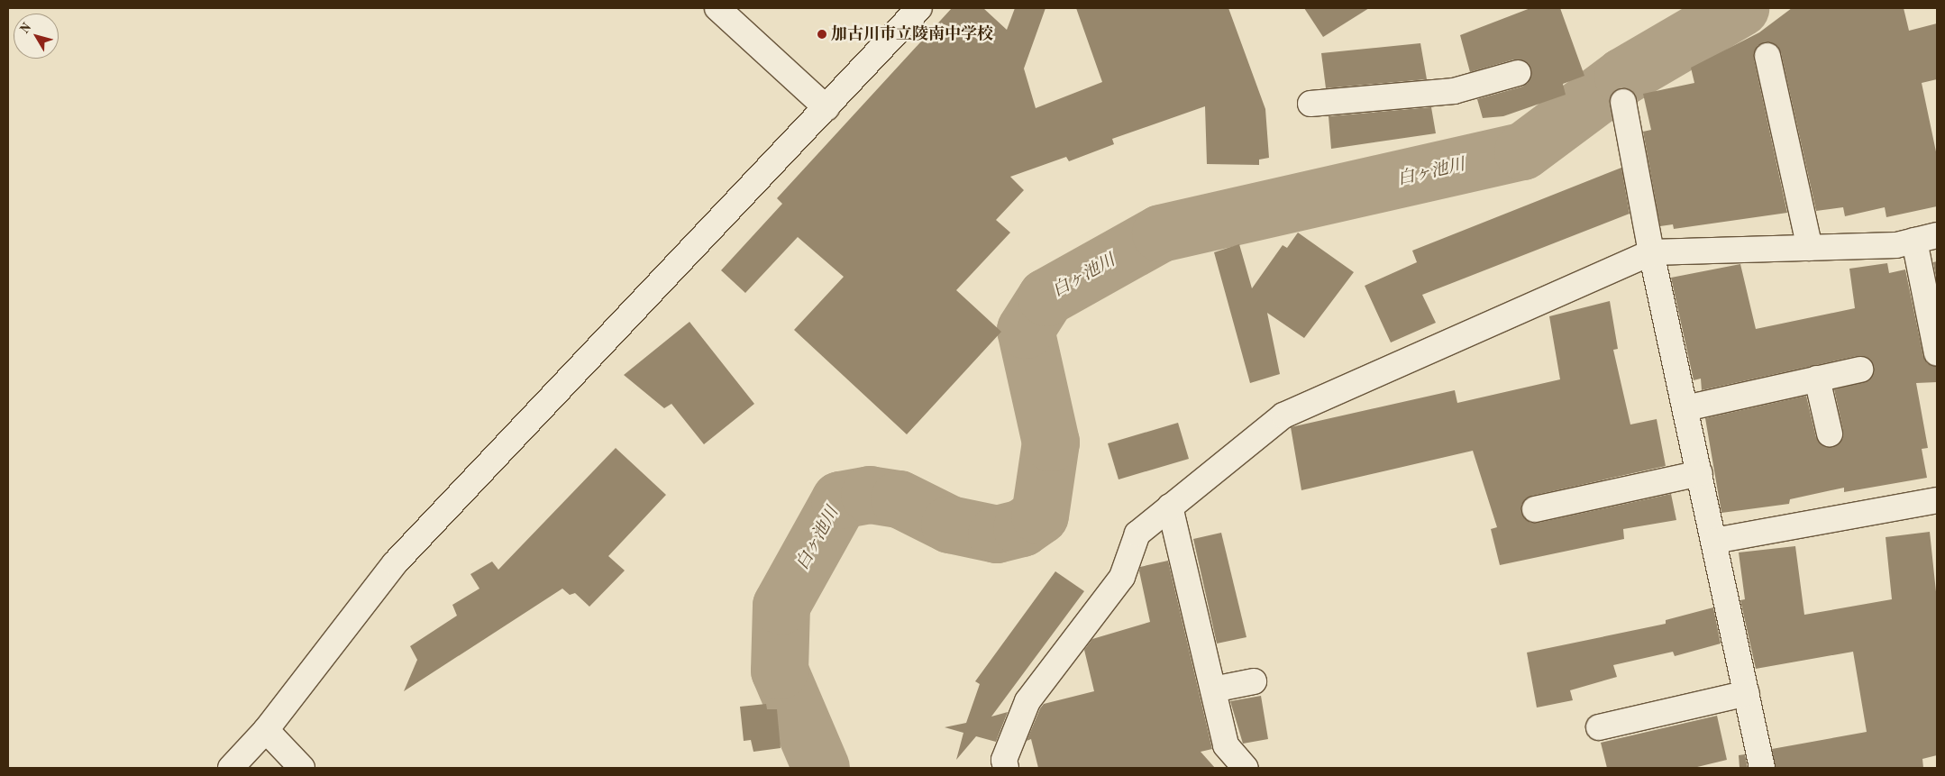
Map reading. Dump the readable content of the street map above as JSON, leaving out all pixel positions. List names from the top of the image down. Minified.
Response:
{"water":["白ヶ池川"],"places":["加古川市立陵南中学校"],"north":"top left"}
